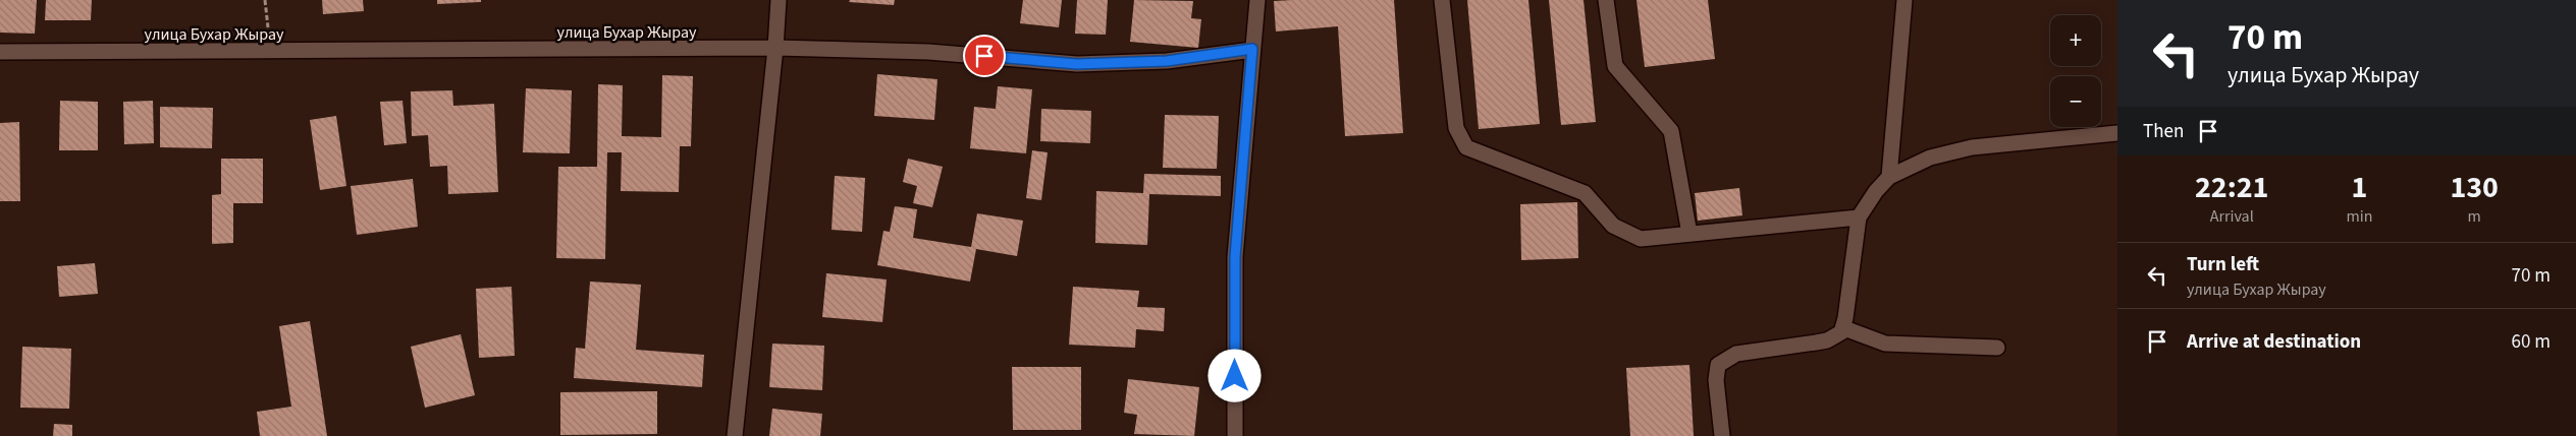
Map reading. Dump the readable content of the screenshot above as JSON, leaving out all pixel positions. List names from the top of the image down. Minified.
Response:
{"streets":{"street":["улица Бухар Жырау"]},"page":{"turn":["70 m","улица Бухар Жырау"],"map_buttons":["+","−"],"then":"Then","eta":["22:21","Arrival","1","min","130","m"],"list":[{"name":"Turn left","note":"улица Бухар Жырау","value":"70 m"},{"name":"Arrive at destination","value":"60 m"}]}}
